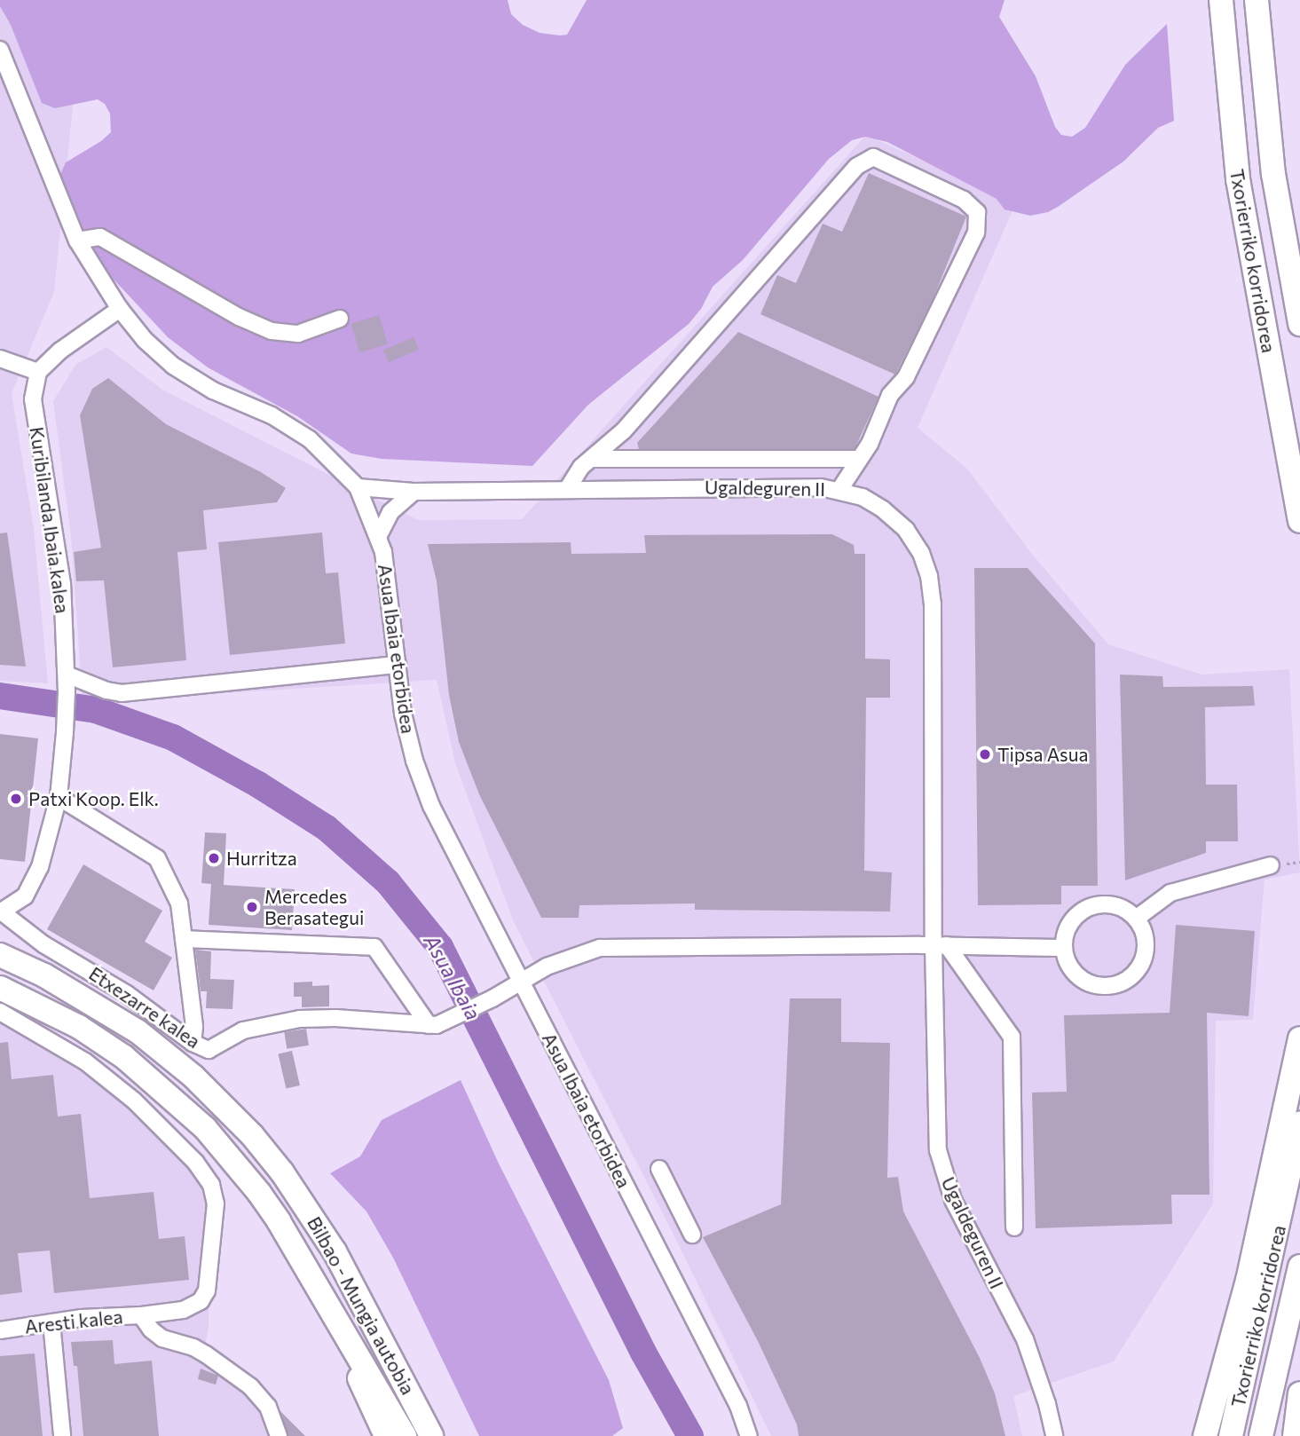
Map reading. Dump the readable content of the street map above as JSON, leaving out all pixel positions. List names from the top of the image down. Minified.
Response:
{"streets":{"highway":["Txorierriko korridorea","Bilbao - Mungia autobia"],"street":["Ugaldeguren II","Kuribilanda Ibaia kalea","Asua Ibaia etorbidea","Etxezarre kalea","Aresti kalea"]},"crossings":[["Ugaldeguren II","Asua Ibaia etorbidea"],["Kuribilanda Ibaia kalea","Etxezarre kalea"],["Asua Ibaia etorbidea","Etxezarre kalea"]],"water":["Asua Ibaia"],"places":["Tipsa Asua","Patxi Koop. Elk.","Hurritza","Mercedes Berasategui"]}
